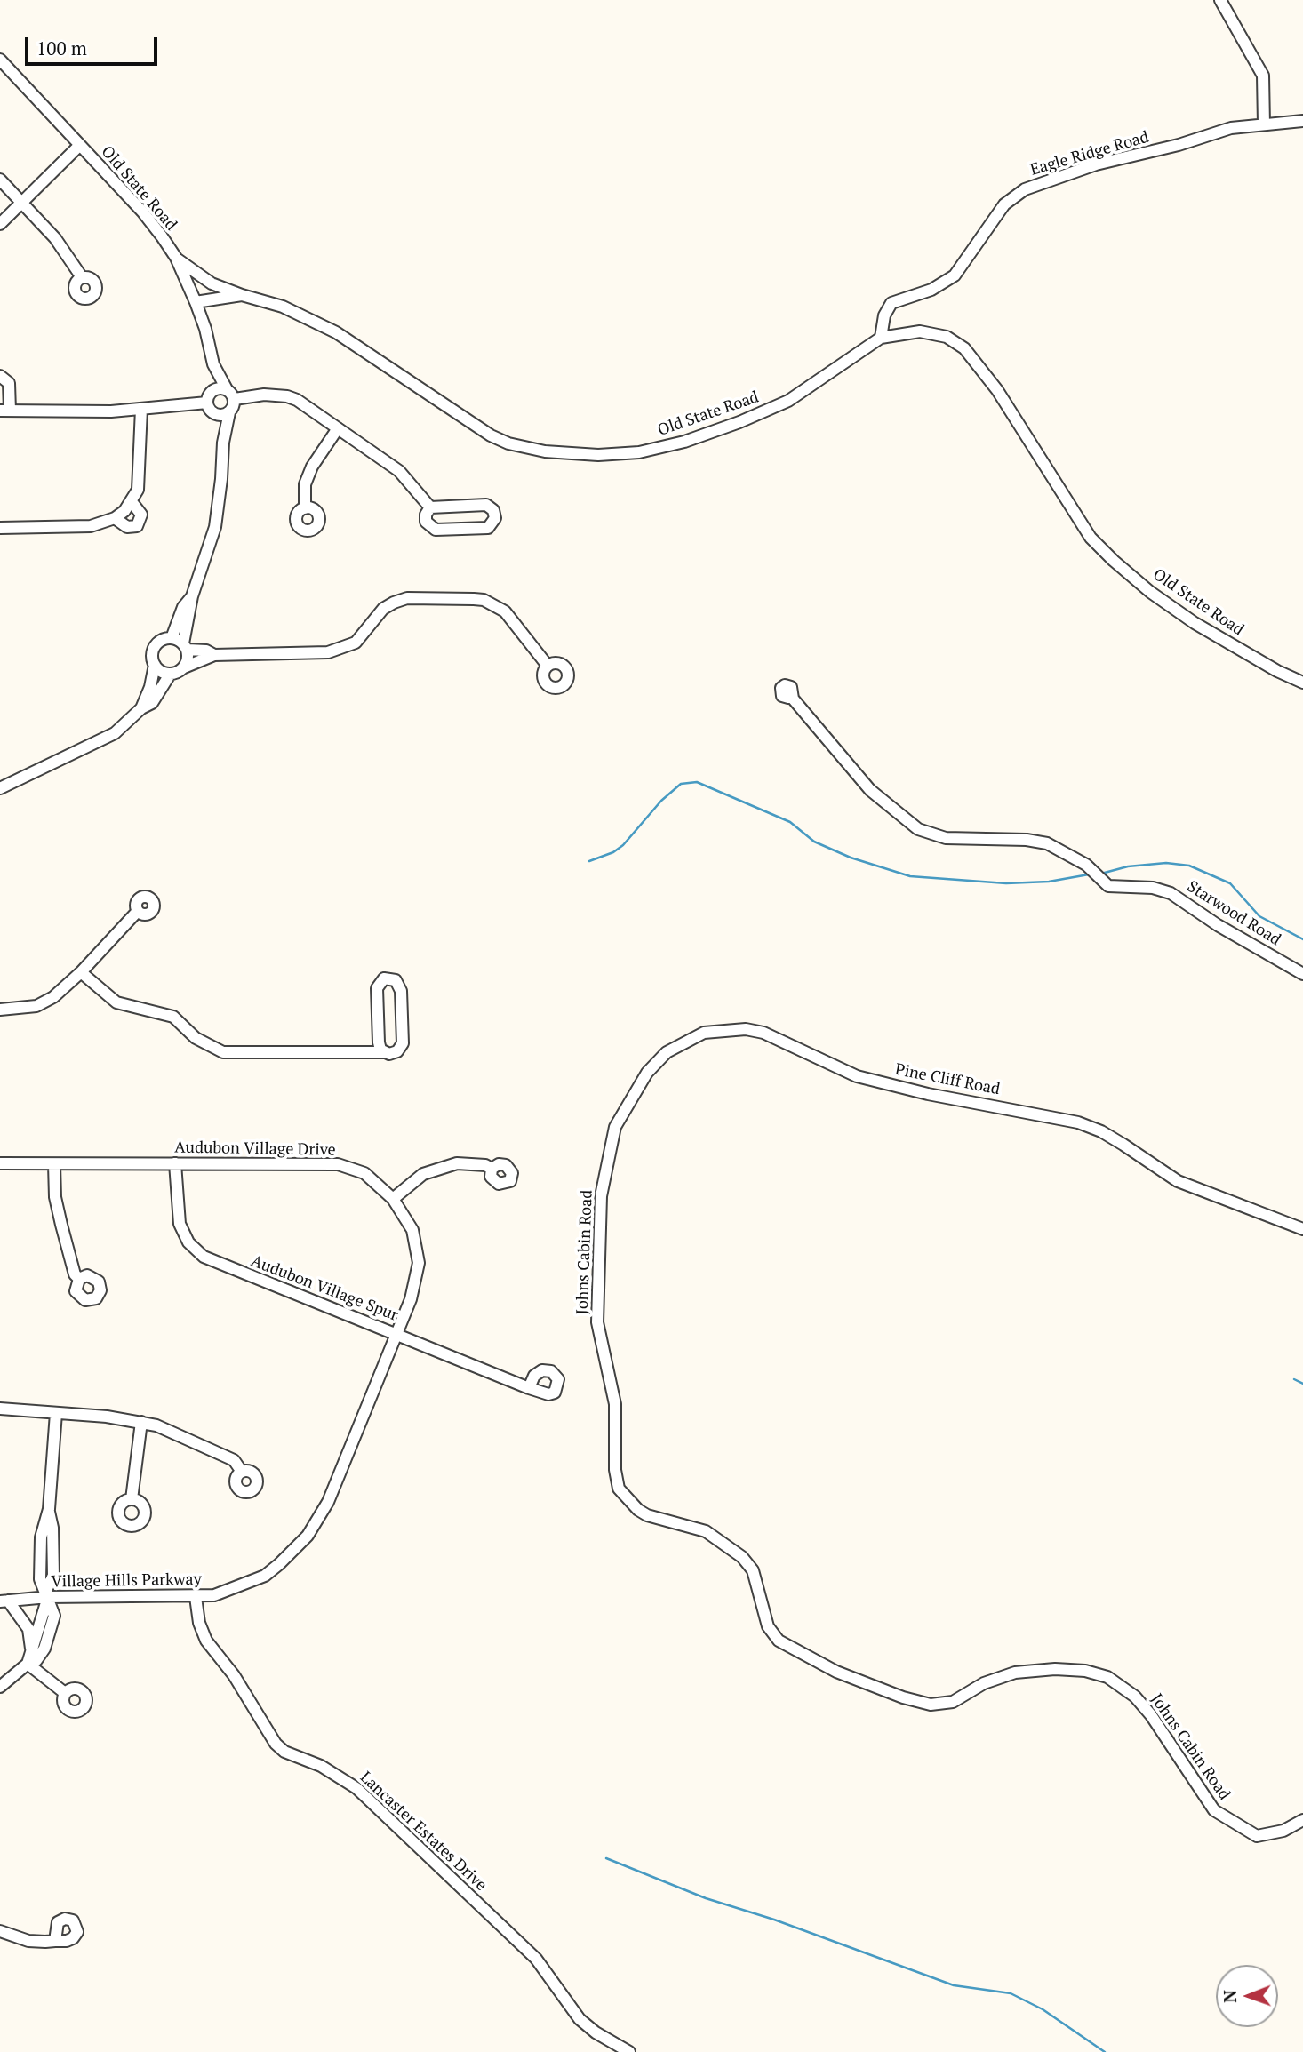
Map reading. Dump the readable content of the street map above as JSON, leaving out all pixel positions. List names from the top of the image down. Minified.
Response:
{"streets":{"street":["Eagle Ridge Road","Old State Road","Starwood Road","Pine Cliff Road","Audubon Village Drive","Johns Cabin Road","Audubon Village Spur","Village Hills Parkway","Lancaster Estates Drive"]},"crossings":[["Eagle Ridge Road","Old State Road"],["Pine Cliff Road","Johns Cabin Road"],["Audubon Village Drive","Audubon Village Spur"],["Audubon Village Drive","Village Hills Parkway"],["Village Hills Parkway","Lancaster Estates Drive"]],"scale_bar":"100 m","north":"left"}
